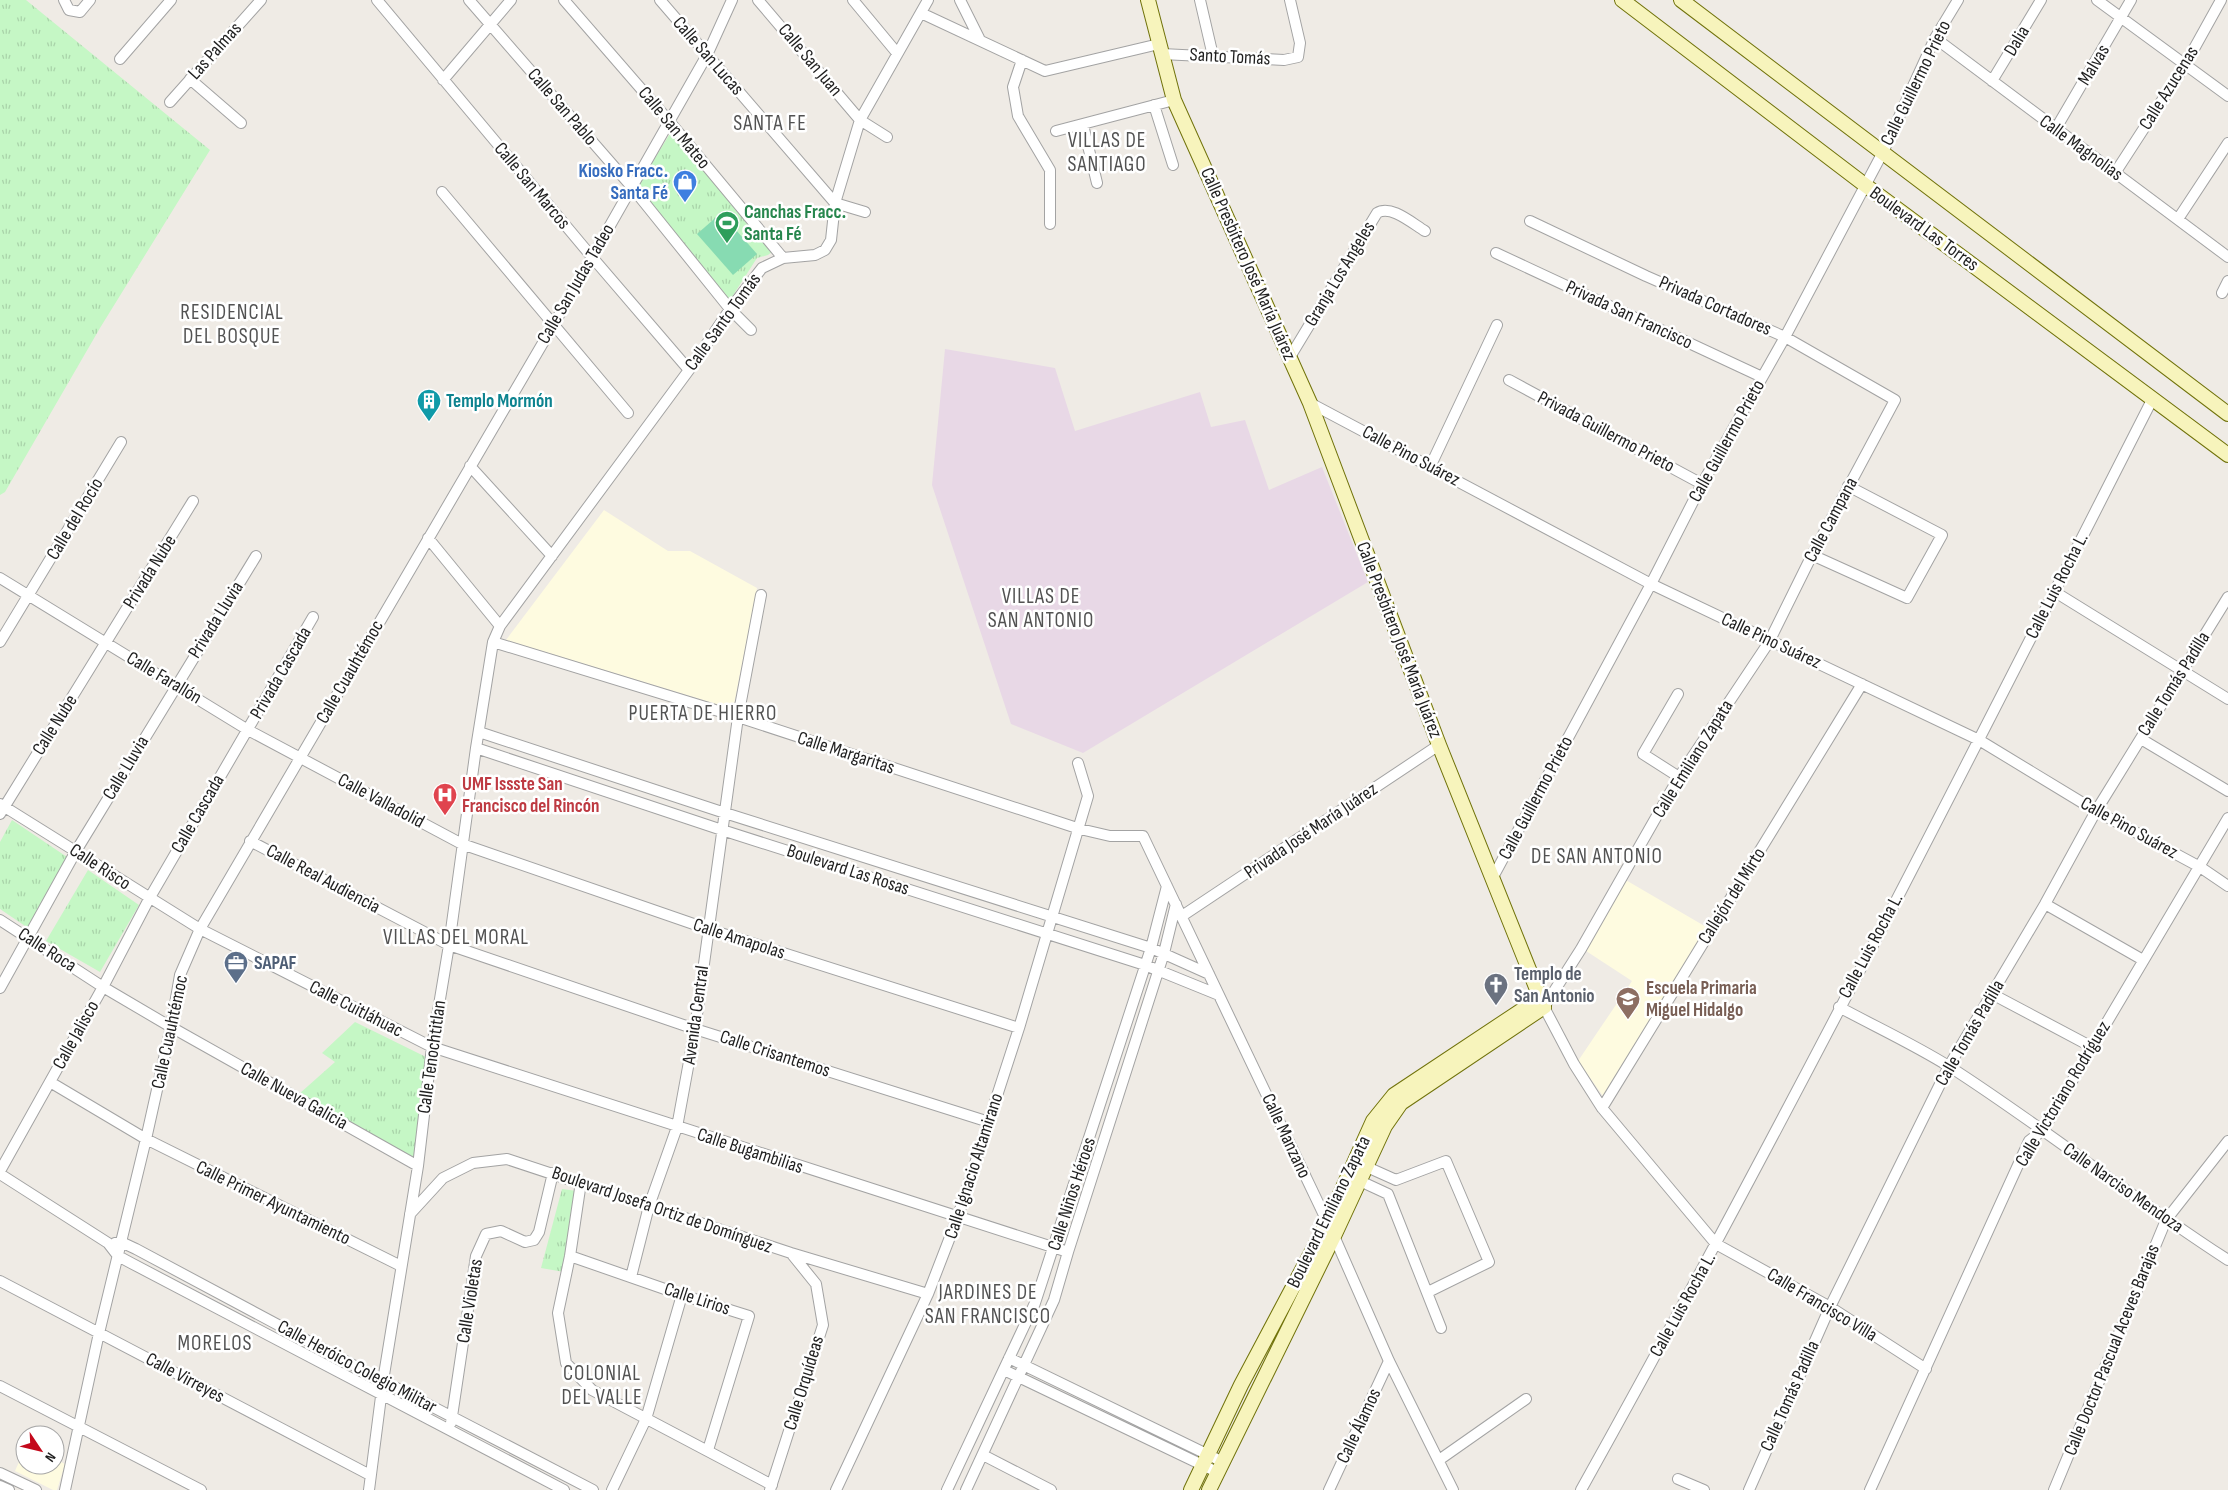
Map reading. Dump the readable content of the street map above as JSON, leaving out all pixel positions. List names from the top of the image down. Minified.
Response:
{"streets":{"street":["Dalia","Las Palmas","Calle San Lucas","Santo Tomás","Calle San Juan","Malvas","Calle Guillermo Prieto","Calle Azucenas","Calle San Pablo","Calle San Mateo","Calle Magnolias","Calle San Marcos","Boulevard Las Torres","Calle Presbítero José María Juárez","Granja Los Angeles","Calle San Judas Tadeo","Privada Cortadores","Privada San Francisco","Calle Santo Tomás","Privada Guillermo Prieto","Calle Pino Suárez","Calle del Rocío","Calle Campana","Privada Nube","Calle Luis Rocha L.","Privada Lluvia","Calle Cuauhtémoc","Privada Cascada","Calle Farallón","Calle Tomás Padilla","Calle Nube","Calle Margaritas","Calle Emiliano Zapata","Calle Lluvia","Calle Valladolid","Calle Cascada","Privada José María Juárez","Calle Risco","Boulevard Las Rosas","Calle Real Audiencia","Callejón del Mirto","Calle Amapolas","Calle Roca","Calle Cuitláhuac","Avenida Central","Calle Jalisco","Calle Crisantemos","Calle Tenochtitlan","Calle Victoriano Rodríguez","Calle Nueva Galicia","Calle Manzano","Calle Bugambilias","Calle Ignacio Altamirano","Calle Narciso Mendoza","Calle Niños Héroes","Calle Primer Ayuntamiento","Boulevard Josefa Ortiz de Domínguez","Boulevard Emiliano Zapata","Calle Lirios","Calle Violetas","Calle Francisco Villa","Calle Doctor Pascual Aceves Barajas","Calle Heróico Colegio Militar","Calle Virreyes","Calle Orquídeas","Calle Álamos"]},"crossings":[["Dalia","Calle Magnolias"],["Calle San Lucas","Calle San Judas Tadeo"],["Calle San Lucas","Calle Santo Tomás"],["Santo Tomás","Calle Presbítero José María Juárez"],["Calle San Juan","Calle Santo Tomás"],["Malvas","Calle Magnolias"],["Calle Guillermo Prieto","Calle Magnolias"],["Calle Guillermo Prieto","Boulevard Las Torres"],["Calle Guillermo Prieto","Calle Presbítero José María Juárez"],["Calle Guillermo Prieto","Privada Cortadores"],["Calle Guillermo Prieto","Privada San Francisco"],["Calle Guillermo Prieto","Privada Guillermo Prieto"],["Calle Guillermo Prieto","Calle Pino Suárez"],["Calle Azucenas","Calle Magnolias"],["Calle San Pablo","Calle San Judas Tadeo"],["Calle San Pablo","Calle Santo Tomás"],["Calle San Mateo","Calle San Judas Tadeo"],["Calle San Mateo","Calle Santo Tomás"],["Calle San Marcos","Calle San Judas Tadeo"],["Calle San Marcos","Calle Santo Tomás"],["Boulevard Las Torres","Calle Luis Rocha L."],["Calle Presbítero José María Juárez","Granja Los Angeles"],["Calle Presbítero José María Juárez","Calle Pino Suárez"],["Calle Presbítero José María Juárez","Calle Luis Rocha L."],["Calle Presbítero José María Juárez","Calle Emiliano Zapata"],["Calle Presbítero José María Juárez","Privada José María Juárez"],["Calle Presbítero José María Juárez","Callejón del Mirto"],["Calle Presbítero José María Juárez","Boulevard Emiliano Zapata"],["Calle Presbítero José María Juárez","Calle Francisco Villa"],["Calle San Judas Tadeo","Calle Cuauhtémoc"],["Privada Cortadores","Calle Campana"],["Calle Santo Tomás","Calle Tenochtitlan"],["Calle Pino Suárez","Calle Campana"],["Calle Pino Suárez","Calle Luis Rocha L."],["Calle Pino Suárez","Calle Tomás Padilla"],["Calle Pino Suárez","Calle Emiliano Zapata"],["Calle Pino Suárez","Callejón del Mirto"],["Calle Pino Suárez","Calle Victoriano Rodríguez"],["Calle del Rocío","Calle Farallón"],["Calle Campana","Calle Emiliano Zapata"],["Privada Nube","Calle Farallón"],["Privada Nube","Calle Nube"],["Calle Luis Rocha L.","Calle Narciso Mendoza"],["Calle Luis Rocha L.","Calle Francisco Villa"],["Privada Lluvia","Calle Farallón"],["Privada Lluvia","Calle Lluvia"],["Calle Cuauhtémoc","Calle Farallón"],["Calle Cuauhtémoc","Calle Valladolid"],["Calle Cuauhtémoc","Calle Risco"],["Calle Cuauhtémoc","Calle Real Audiencia"],["Calle Cuauhtémoc","Calle Roca"],["Calle Cuauhtémoc","Calle Cuitláhuac"],["Calle Cuauhtémoc","Calle Nueva Galicia"],["Calle Cuauhtémoc","Calle Primer Ayuntamiento"],["Calle Cuauhtémoc","Calle Heróico Colegio Militar"],["Calle Cuauhtémoc","Calle Virreyes"],["Privada Cascada","Calle Farallón"],["Privada Cascada","Calle Cascada"],["Calle Farallón","Calle Nube"],["Calle Farallón","Calle Lluvia"],["Calle Farallón","Calle Valladolid"],["Calle Farallón","Calle Cascada"],["Calle Tomás Padilla","Calle Narciso Mendoza"],["Calle Tomás Padilla","Calle Francisco Villa"],["Calle Nube","Calle Risco"],["Calle Margaritas","Avenida Central"],["Calle Margaritas","Calle Tenochtitlan"],["Calle Margaritas","Calle Manzano"],["Calle Margaritas","Calle Ignacio Altamirano"],["Calle Emiliano Zapata","Boulevard Emiliano Zapata"],["Calle Lluvia","Calle Risco"],["Calle Lluvia","Calle Roca"],["Calle Valladolid","Calle Amapolas"],["Calle Valladolid","Calle Tenochtitlan"],["Calle Cascada","Calle Risco"],["Calle Cascada","Calle Jalisco"],["Privada José María Juárez","Calle Manzano"],["Calle Risco","Calle Cuitláhuac"],["Calle Risco","Calle Jalisco"],["Boulevard Las Rosas","Avenida Central"],["Boulevard Las Rosas","Calle Tenochtitlan"],["Boulevard Las Rosas","Calle Manzano"],["Boulevard Las Rosas","Calle Ignacio Altamirano"],["Boulevard Las Rosas","Calle Niños Héroes"],["Calle Real Audiencia","Calle Crisantemos"],["Calle Real Audiencia","Calle Tenochtitlan"],["Calle Amapolas","Avenida Central"],["Calle Amapolas","Calle Tenochtitlan"],["Calle Amapolas","Calle Ignacio Altamirano"],["Calle Roca","Calle Jalisco"],["Calle Roca","Calle Nueva Galicia"],["Calle Cuitláhuac","Calle Tenochtitlan"],["Calle Cuitláhuac","Calle Bugambilias"],["Avenida Central","Calle Crisantemos"],["Avenida Central","Calle Bugambilias"],["Avenida Central","Boulevard Josefa Ortiz de Domínguez"],["Avenida Central","Calle Lirios"],["Calle Jalisco","Calle Primer Ayuntamiento"],["Calle Crisantemos","Calle Tenochtitlan"],["Calle Crisantemos","Calle Ignacio Altamirano"],["Calle Tenochtitlan","Calle Nueva Galicia"],["Calle Tenochtitlan","Calle Bugambilias"],["Calle Tenochtitlan","Calle Primer Ayuntamiento"],["Calle Tenochtitlan","Boulevard Josefa Ortiz de Domínguez"],["Calle Tenochtitlan","Calle Heróico Colegio Militar"],["Calle Tenochtitlan","Calle Virreyes"],["Calle Victoriano Rodríguez","Calle Narciso Mendoza"],["Calle Victoriano Rodríguez","Calle Francisco Villa"],["Calle Manzano","Calle Niños Héroes"],["Calle Manzano","Boulevard Emiliano Zapata"],["Calle Manzano","Calle Álamos"],["Calle Bugambilias","Calle Ignacio Altamirano"],["Calle Bugambilias","Calle Niños Héroes"],["Calle Ignacio Altamirano","Boulevard Josefa Ortiz de Domínguez"],["Calle Narciso Mendoza","Calle Doctor Pascual Aceves Barajas"],["Boulevard Josefa Ortiz de Domínguez","Calle Violetas"],["Boulevard Josefa Ortiz de Domínguez","Calle Orquídeas"],["Calle Violetas","Calle Heróico Colegio Militar"]],"districts":["SANTA FE","VILLAS DE SANTIAGO","RESIDENCIAL DEL BOSQUE","VILLAS DE SAN ANTONIO","PUERTA DE HIERRO","DE SAN ANTONIO","VILLAS DEL MORAL","JARDINES DE SAN FRANCISCO","MORELOS","COLONIAL DEL VALLE"],"places":{"shop":["Kiosko Fracc. Santa Fé"],"sports":["Canchas Fracc. Santa Fé"],"building":["Templo Mormón"],"hospital":["UMF Issste San Francisco del Rincón"],"office":["SAPAF"],"church":["Templo de San Antonio"],"school or university":["Escuela Primaria Miguel Hidalgo"]},"north":"bottom right"}
